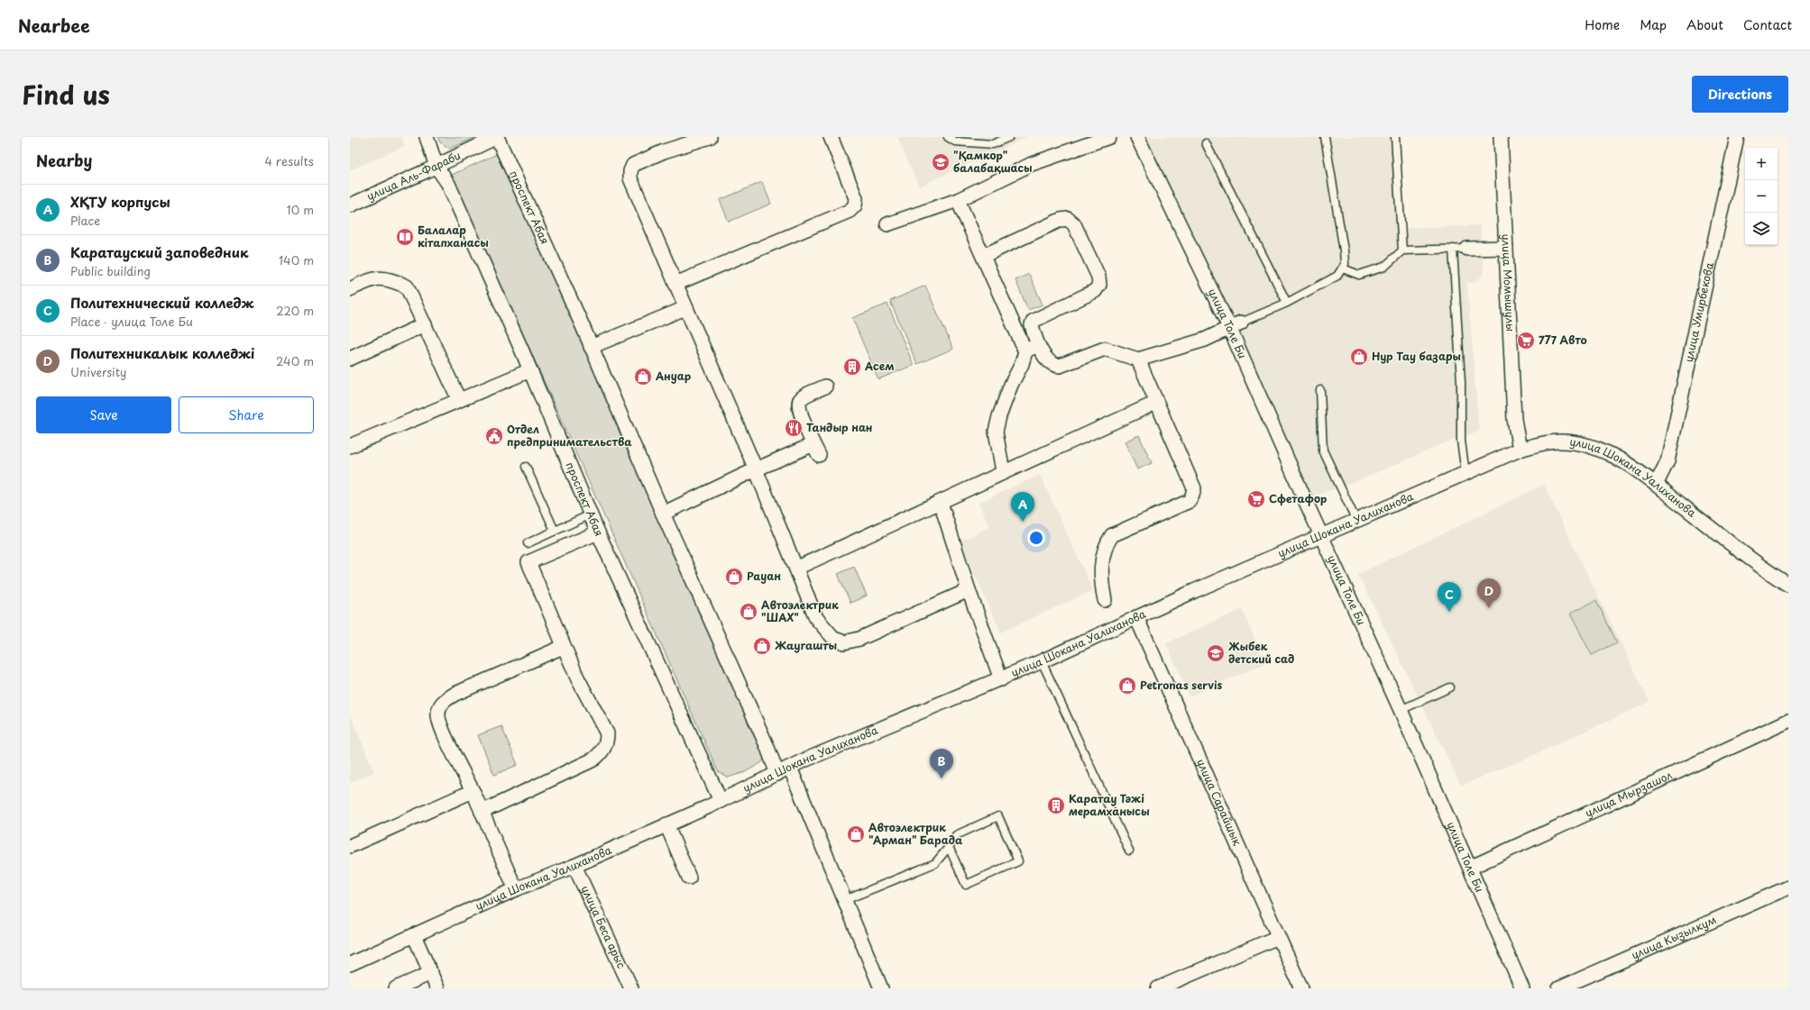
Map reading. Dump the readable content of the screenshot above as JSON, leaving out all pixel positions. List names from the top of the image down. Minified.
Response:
{"streets":{"street":["улица Аль-Фараби","проспект Абая","улица Момышулы","улица Умирбекова","улица Толе Би","улица Шокана Уалиханова","улица Мырзашол","улица Сарайшык","улица Беса арыс","улица Кызылкум"]},"crossings":[["улица Аль-Фараби","проспект Абая"],["проспект Абая","улица Шокана Уалиханова"],["улица Момышулы","улица Шокана Уалиханова"],["улица Умирбекова","улица Шокана Уалиханова"],["улица Толе Би","улица Шокана Уалиханова"],["улица Толе Би","улица Мырзашол"],["улица Шокана Уалиханова","улица Сарайшык"],["улица Шокана Уалиханова","улица Беса арыс"]],"places":{"school or university":["\"Қамкор\" балабақшасы","Жыбек детский сад"],"library":["Балалар кітапханасы"],"supermarket":["777 Авто","Сфетафор"],"shop":["Нур Тау базары","Ануар","Рауан","Автоэлектрик \"ШАХ\"","Жаугашты","Petronas servis","Автоэлектрик \"Арман\" Барада"],"building":["Асем","Каратау Тәжі мерамханысы"],"restaurant":["Тандыр нан"],"public building":["Отдел предпринимательства"]},"page":{"header":"Nearbee","nav":["Home","Map","About","Contact"],"title":"Find us","buttons":["Directions",["Save","Share"]],"heading":["Nearby","4 results"],"map_buttons":["+","−"],"list":[{"mark":"A","name":"ХҚТУ корпусы","note":"Place","value":"10 m"},{"mark":"B","name":"Каратауский заповедник","note":"Public building","value":"140 m"},{"mark":"C","name":"Политехнический колледж","note":"Place · улица Толе Би","value":"220 m"},{"mark":"D","name":"Политехникалык колледжі","note":"University","value":"240 m"}],"pins":["A","D","C","B"]}}
